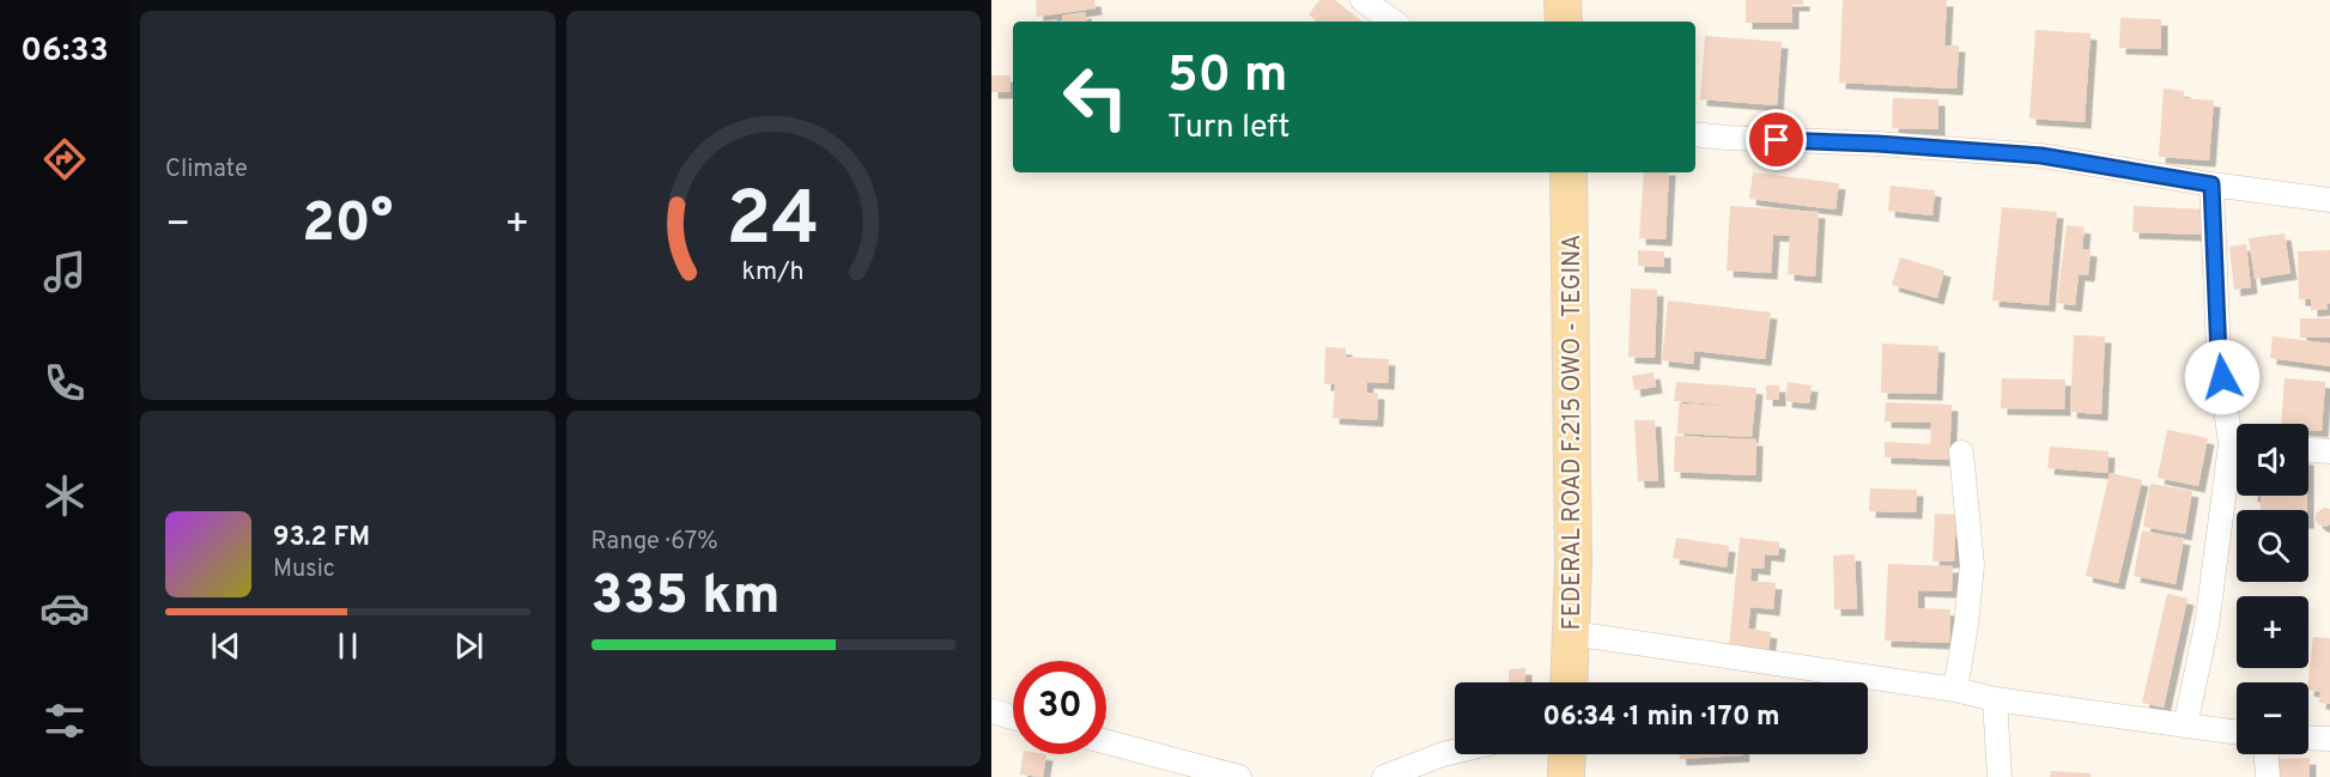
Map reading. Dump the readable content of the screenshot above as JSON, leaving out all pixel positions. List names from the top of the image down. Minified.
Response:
{"streets":{"main road":["FEDERAL ROAD F.215 OWO - TEGINA"]},"page":{"tabs":"06:33","tile":["Climate",["Range · 67%","335 km"]],"turn":["50 m","Turn left"],"heat":["−","20°","+"],"map_buttons":["+","−"],"song":["93.2 FM","Music"],"limit":"30","trip":"06:34 · 1 min · 170 m","gauge":["24","km/h"]}}
